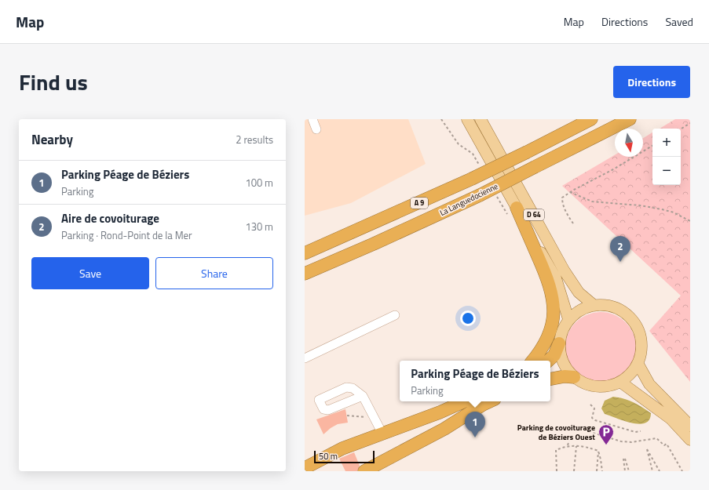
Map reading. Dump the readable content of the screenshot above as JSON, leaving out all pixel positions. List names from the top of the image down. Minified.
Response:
{"streets":{"highway":["La Languedocienne","A 9"],"main road":["D 64"]},"places":{"parking":["Parking de covoiturage de Béziers Ouest"]},"scale_bar":"50 m","north":"bottom","page":{"header":"Map","nav":["Map","Directions","Saved"],"title":"Find us","buttons":["Directions",["Save","Share"]],"heading":["Nearby","2 results"],"map_buttons":["+","−"],"list":[{"mark":"1","name":"Parking Péage de Béziers","note":"Parking","value":"100 m"},{"mark":"2","name":"Aire de covoiturage","note":"Parking · Rond-Point de la Mer","value":"130 m"}],"pins":["2","1"],"popup":["Parking Péage de Béziers","Parking"],"scale":"50 m"}}
